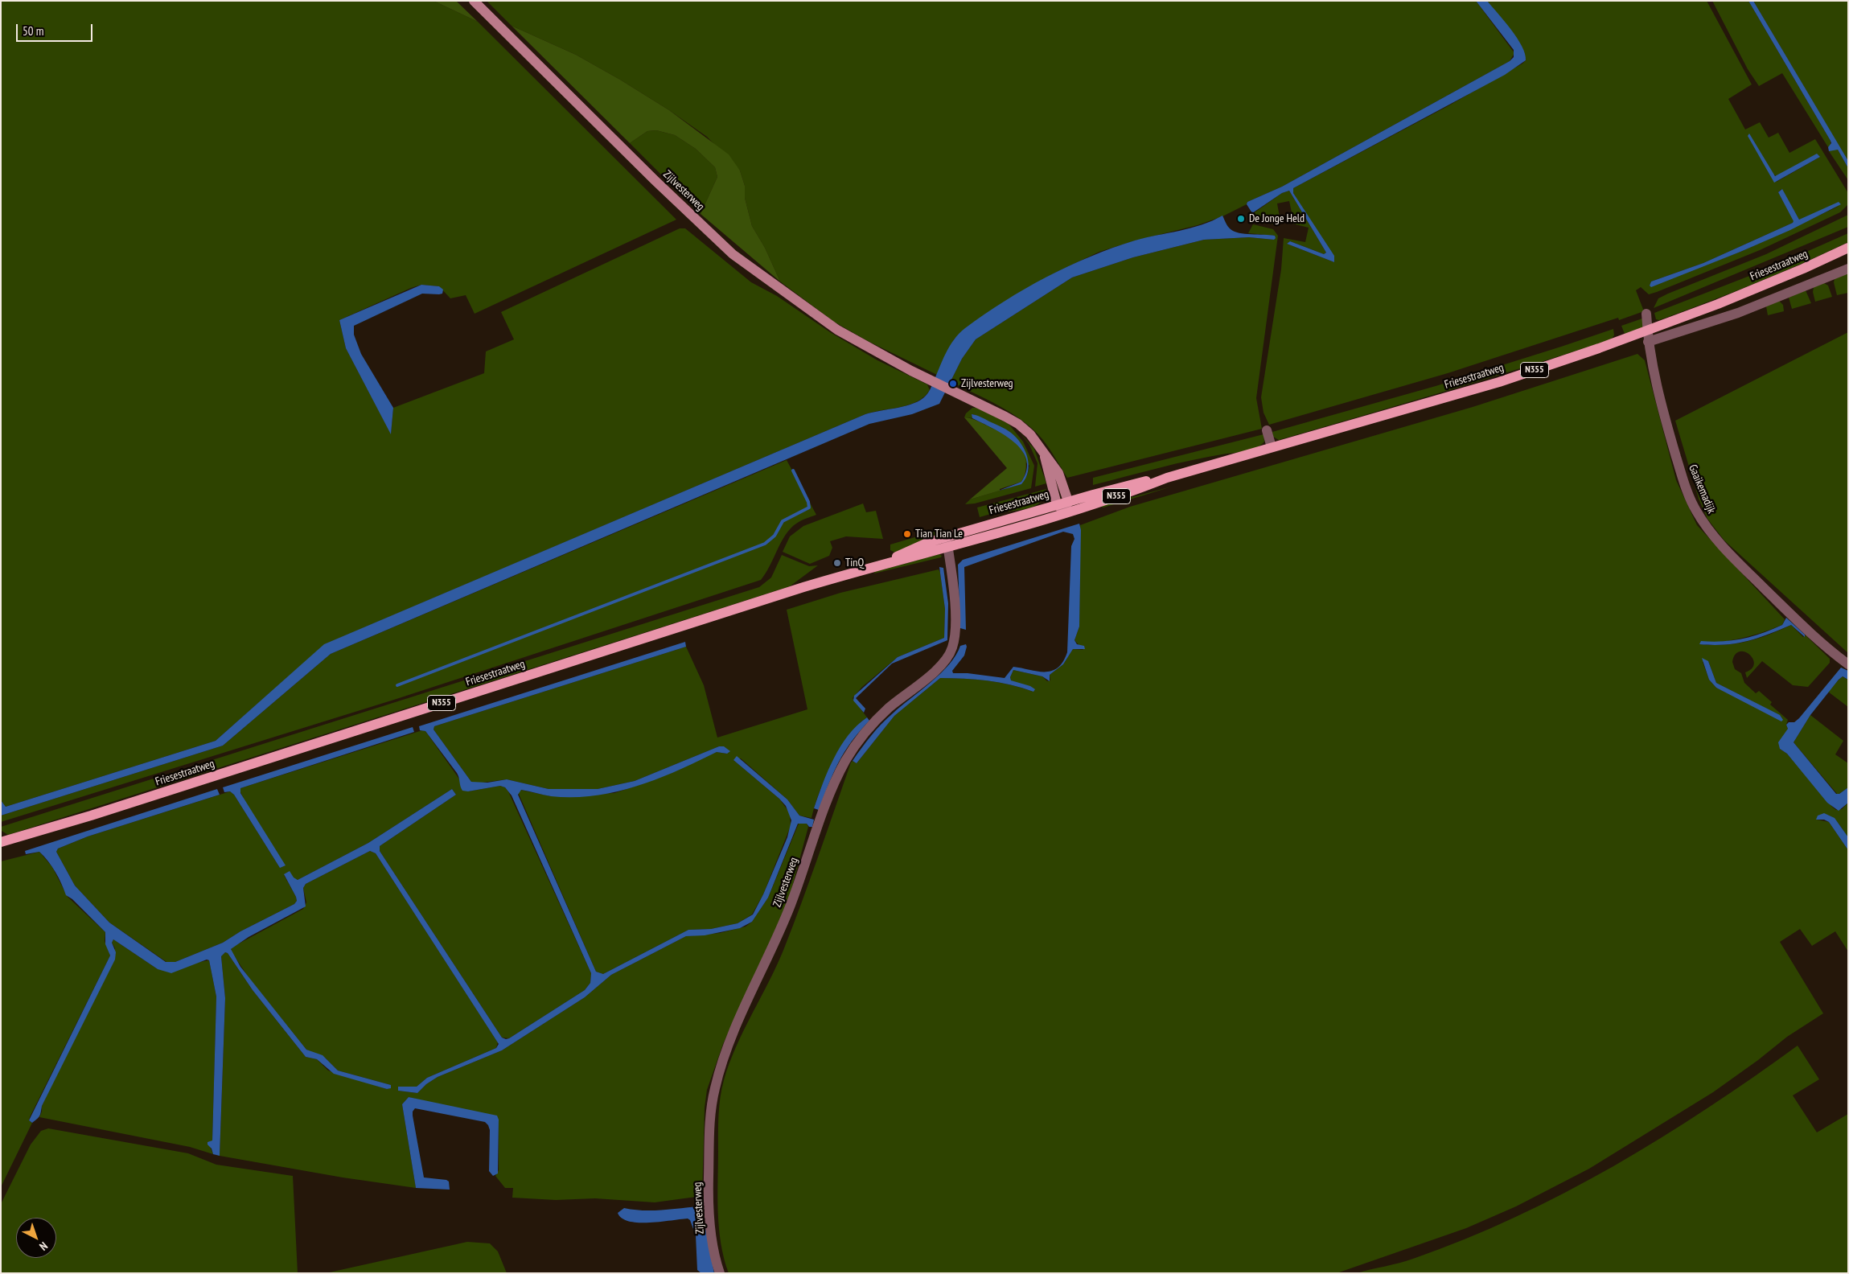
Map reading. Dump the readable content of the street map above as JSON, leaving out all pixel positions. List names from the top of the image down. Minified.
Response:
{"streets":{"main road":["Zijlvesterweg","Friesestraatweg","N355"],"street":["Gaaikemadijk"]},"crossings":[["Zijlvesterweg","Friesestraatweg"],["Friesestraatweg","Gaaikemadijk"]],"places":["De Jonge Held","Zijlvesterweg","Tian Tian Le","TinQ"],"scale_bar":"50 m","north":"bottom right"}
